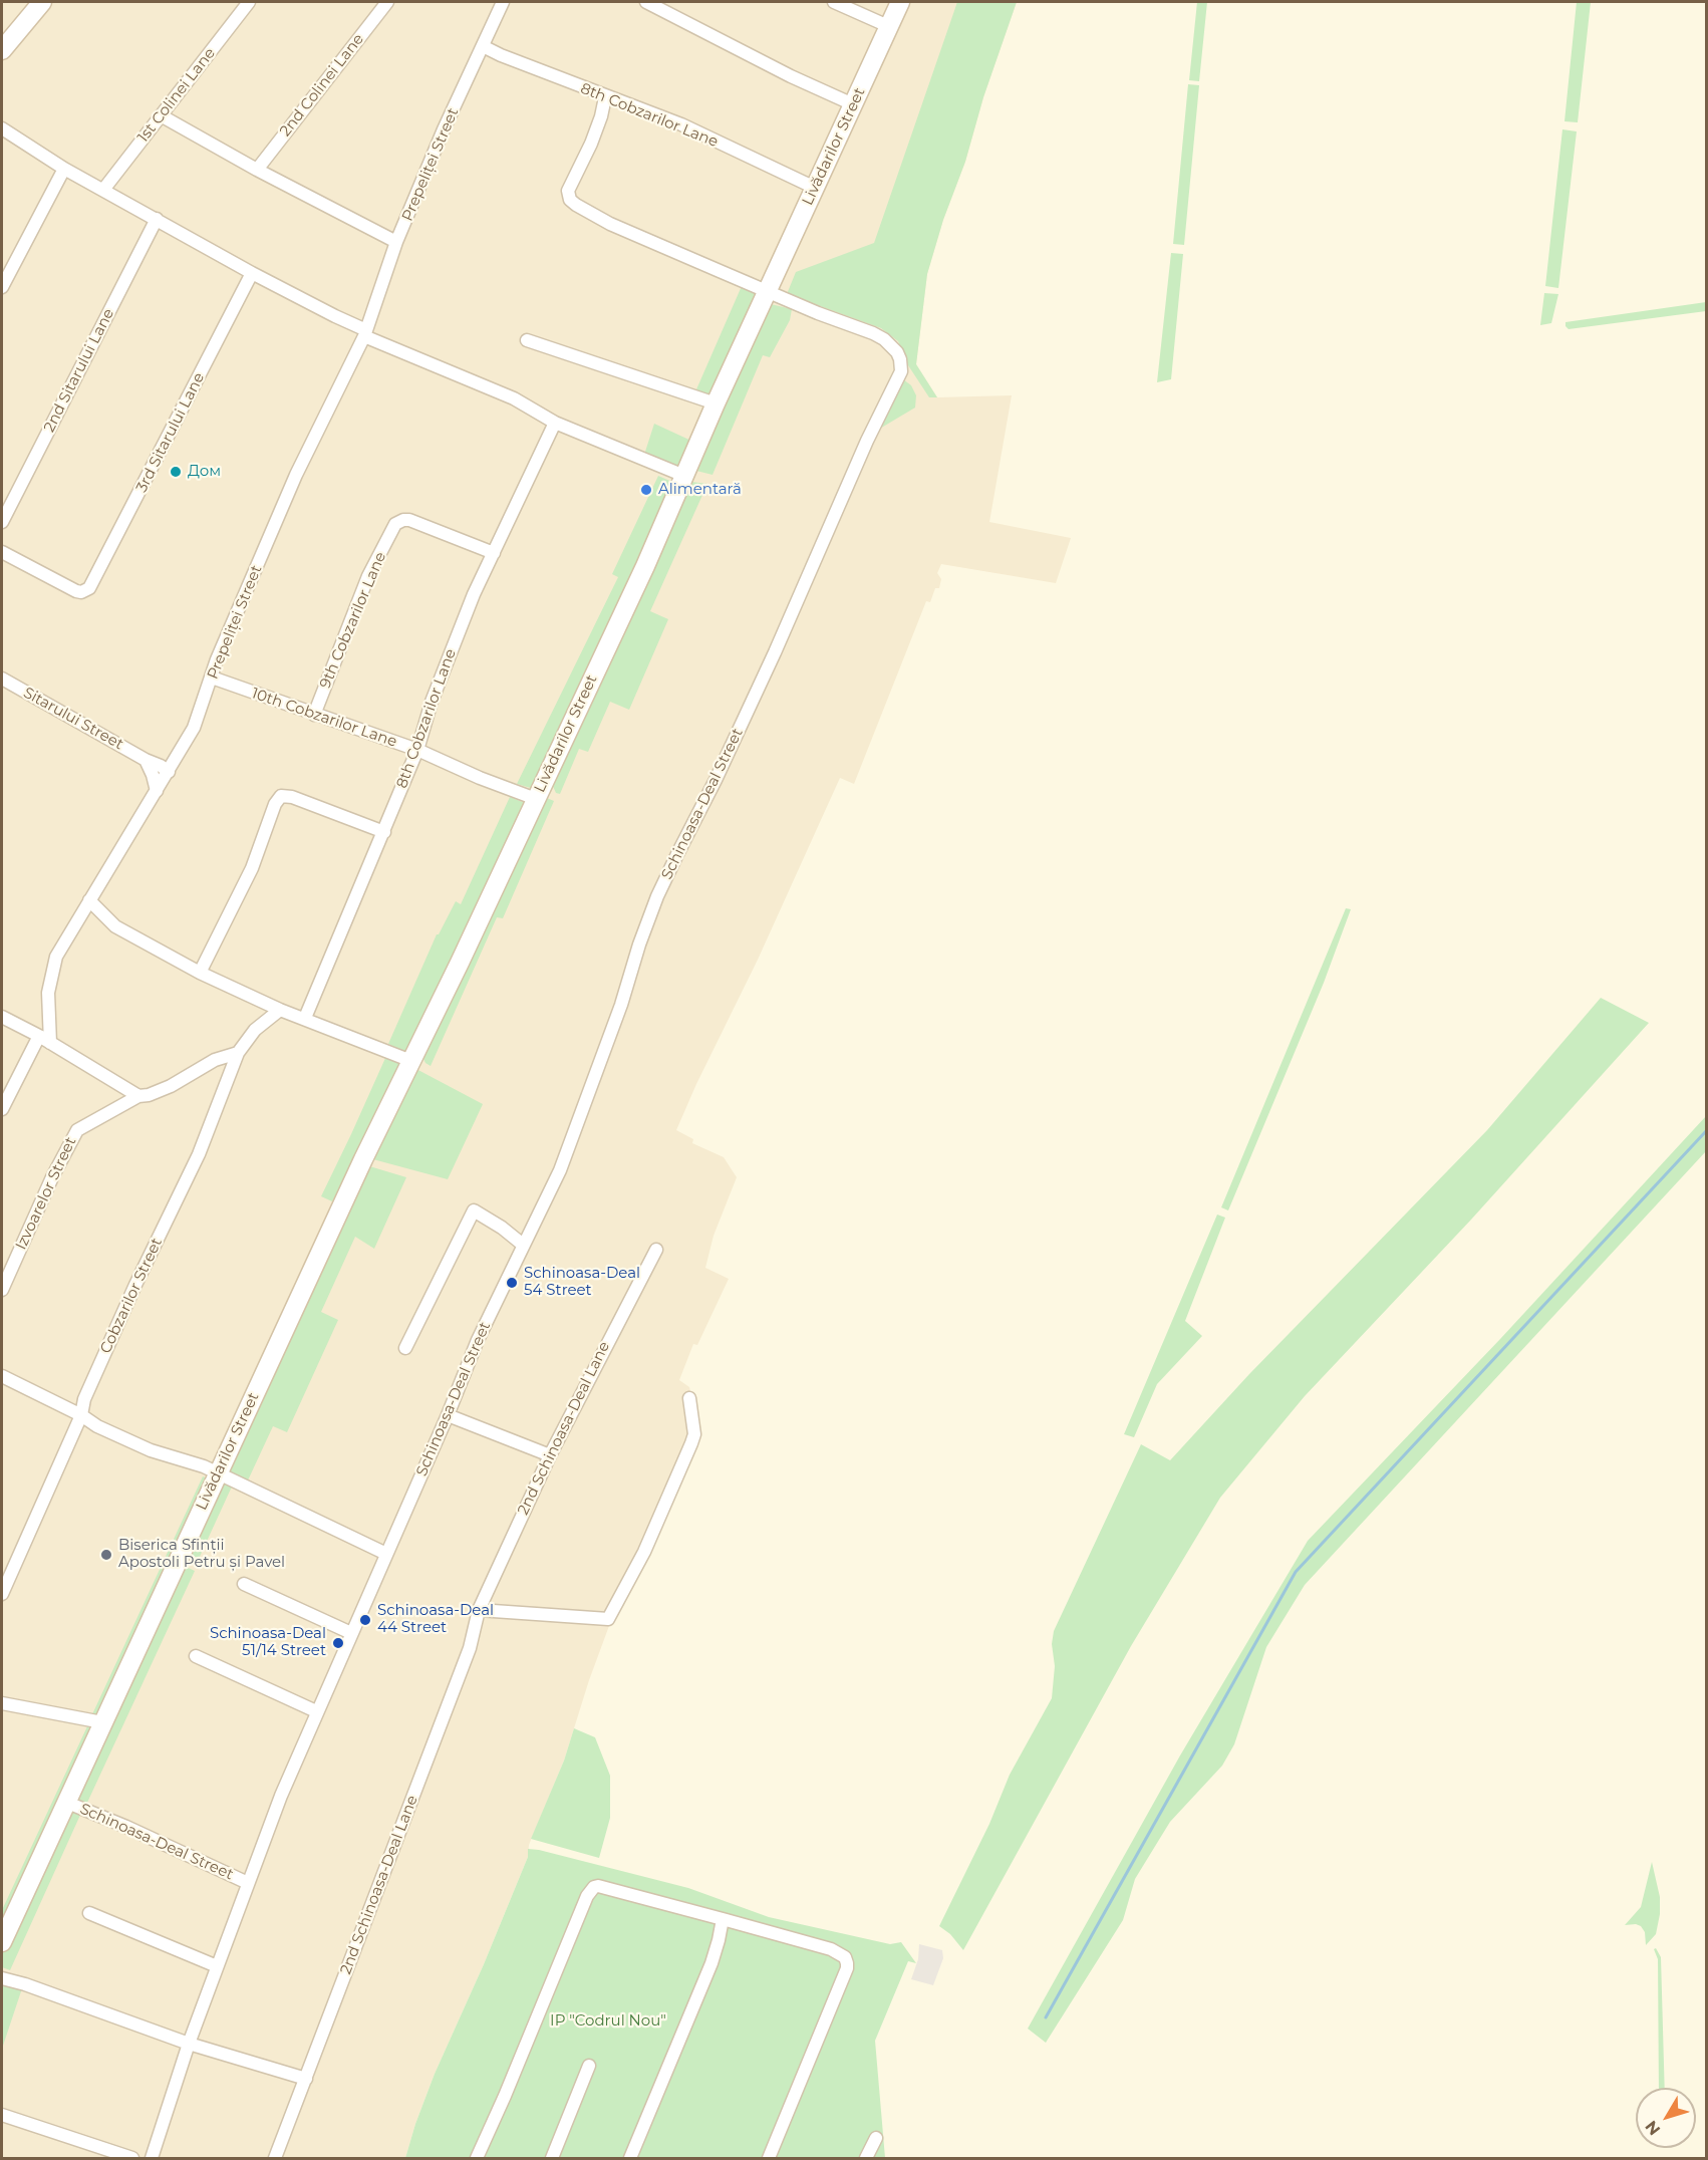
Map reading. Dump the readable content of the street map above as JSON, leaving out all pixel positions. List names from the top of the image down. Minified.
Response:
{"streets":{"street":["2nd Colinei Lane","1st Colinei Lane","8th Cobzarilor Lane","Livădarilor Street","Prepeliței Street","2nd Sitarului Lane","3rd Sitarului Lane","9th Cobzarilor Lane","10th Cobzarilor Lane","Sitarului Street","Schinoasa-Deal Street","Izvoarelor Street","Cobzarilor Street","2nd Schinoasa-Deal Lane"]},"crossings":[["8th Cobzarilor Lane","Livădarilor Street"],["8th Cobzarilor Lane","Prepeliței Street"],["8th Cobzarilor Lane","9th Cobzarilor Lane"],["8th Cobzarilor Lane","10th Cobzarilor Lane"],["Livădarilor Street","10th Cobzarilor Lane"],["Livădarilor Street","Schinoasa-Deal Street"],["Prepeliței Street","10th Cobzarilor Lane"],["Prepeliței Street","Sitarului Street"],["9th Cobzarilor Lane","10th Cobzarilor Lane"],["Izvoarelor Street","Cobzarilor Street"]],"parks":["IP \"Codrul Nou\""],"places":["Дом","Alimentară","Schinoasa-Deal 54 Street","Biserica Sfinții Apostoli Petru și Pavel","Schinoasa-Deal 44 Street","Schinoasa-Deal 51/14 Street"],"north":"bottom left"}
